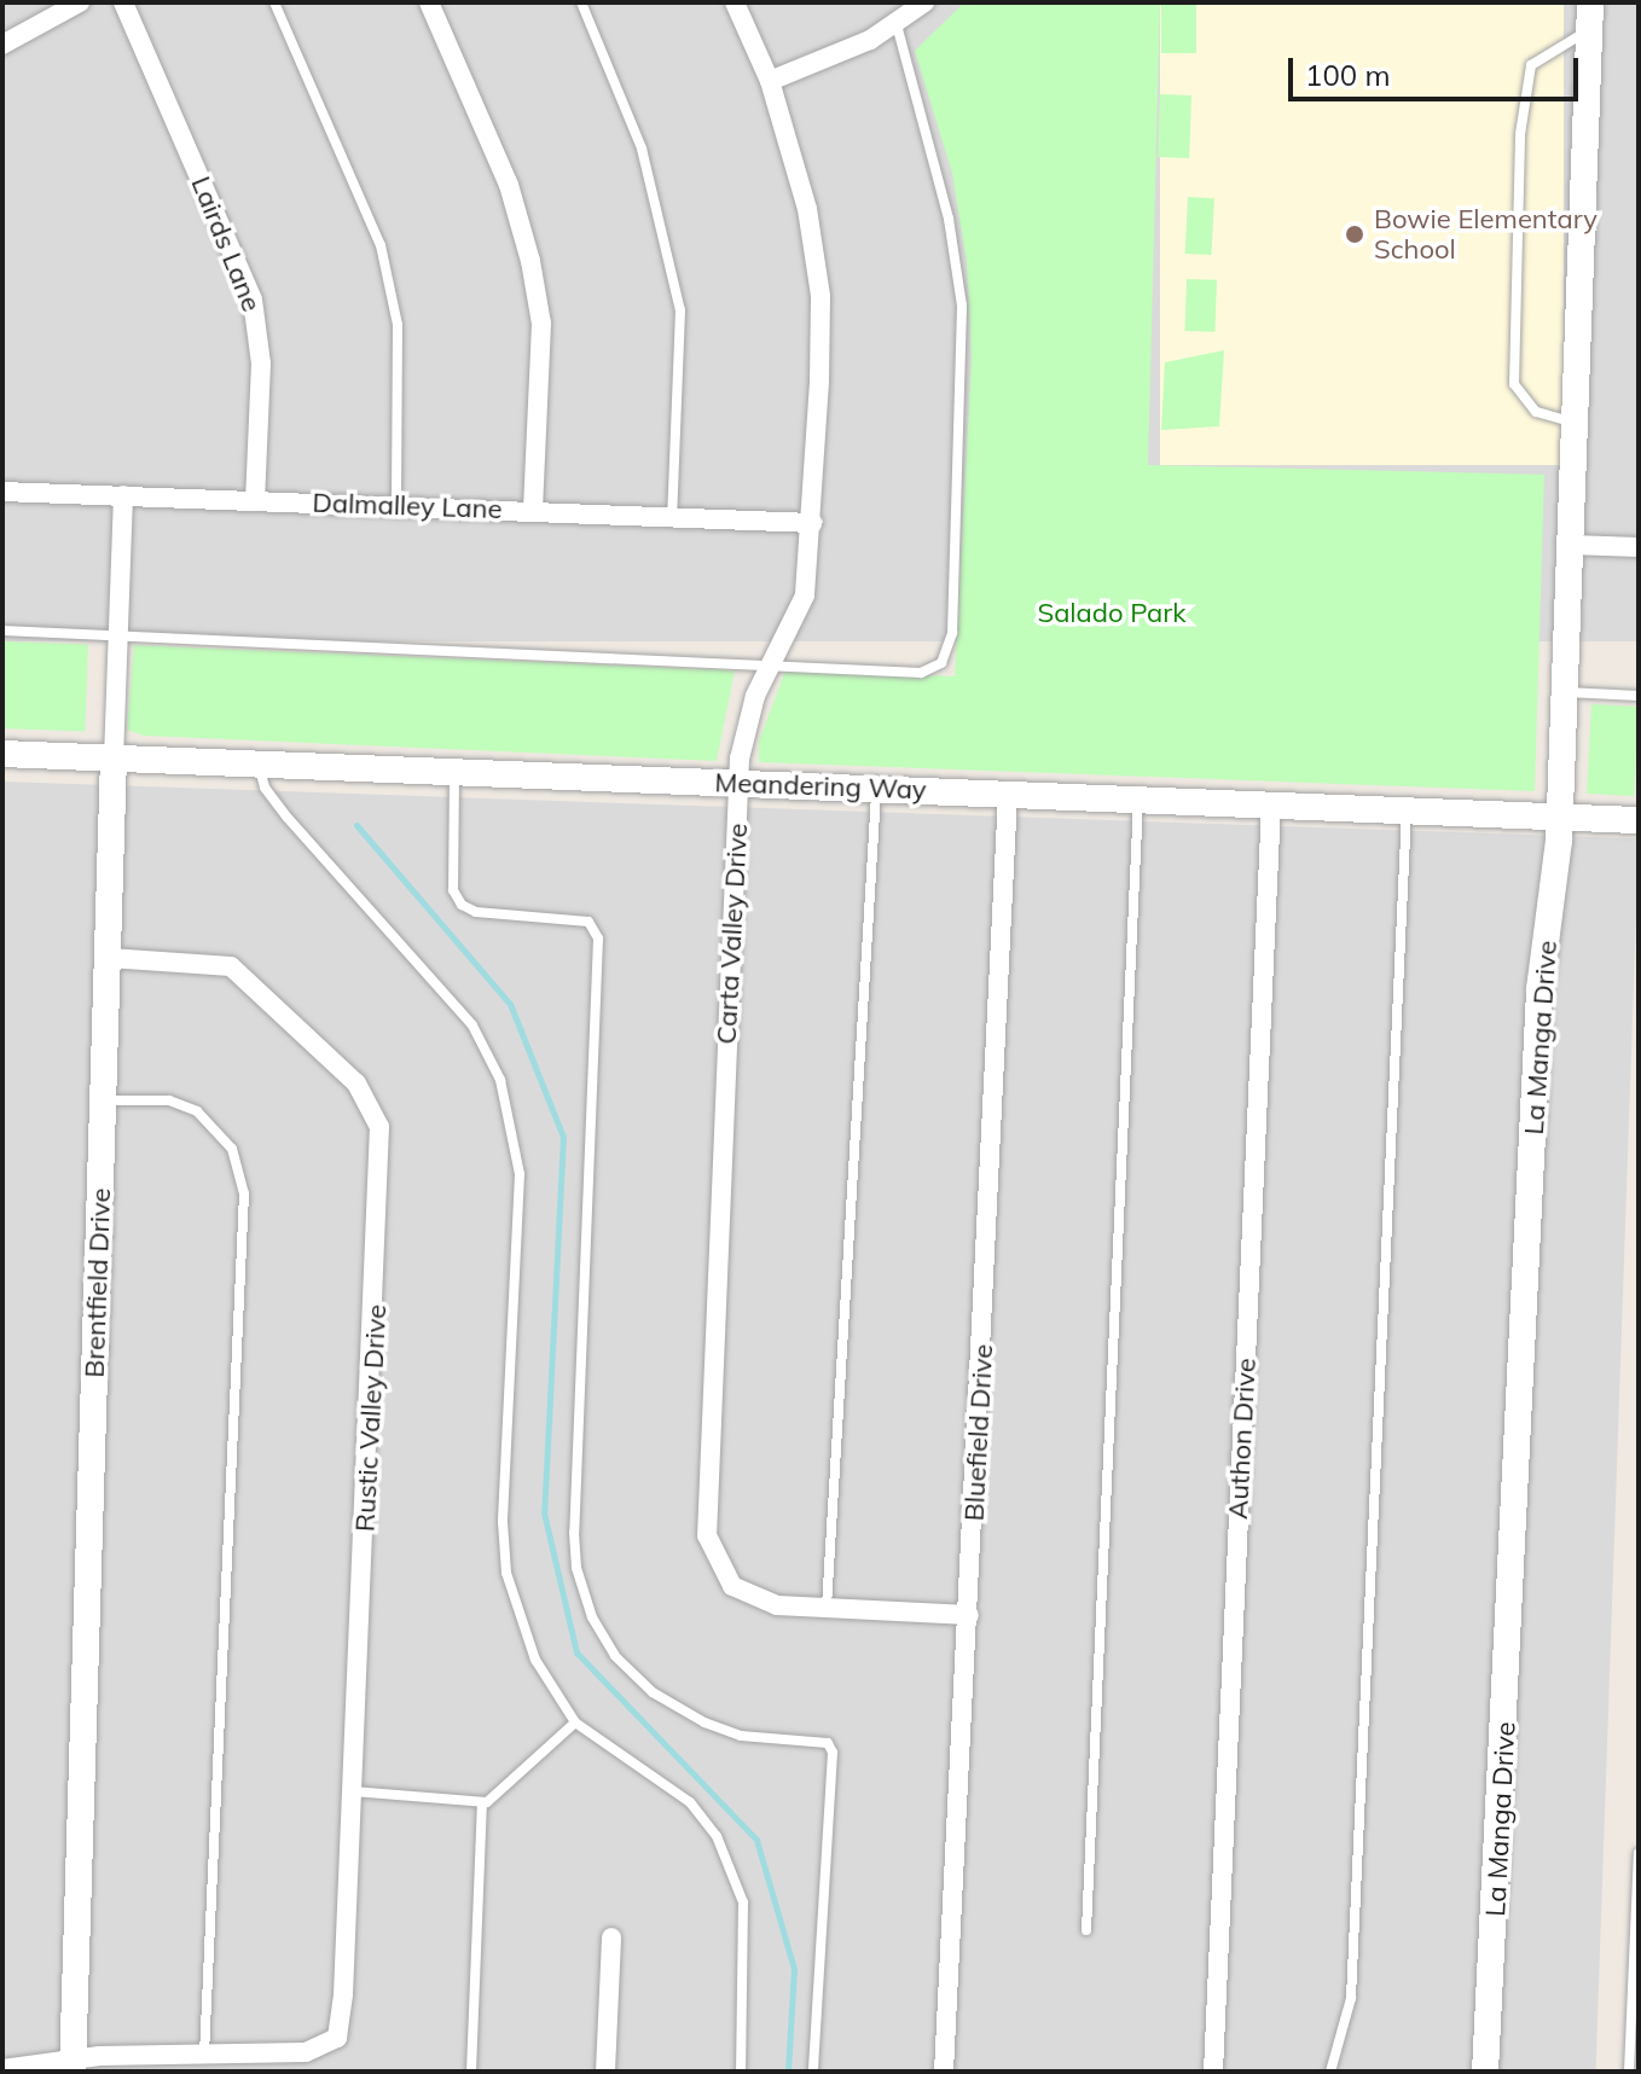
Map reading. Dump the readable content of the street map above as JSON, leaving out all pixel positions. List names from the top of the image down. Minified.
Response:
{"streets":{"street":["Lairds Lane","Dalmalley Lane","Meandering Way","Carta Valley Drive","La Manga Drive","Brentfield Drive","Rustic Valley Drive","Bluefield Drive","Authon Drive"]},"crossings":[["Lairds Lane","Dalmalley Lane"],["Dalmalley Lane","Carta Valley Drive"],["Dalmalley Lane","Brentfield Drive"],["Meandering Way","Carta Valley Drive"],["Meandering Way","La Manga Drive"],["Meandering Way","Brentfield Drive"],["Meandering Way","Bluefield Drive"],["Meandering Way","Authon Drive"],["Carta Valley Drive","Bluefield Drive"],["Brentfield Drive","Rustic Valley Drive"]],"parks":["Salado Park"],"places":["Bowie Elementary School"],"scale_bar":"100 m"}
